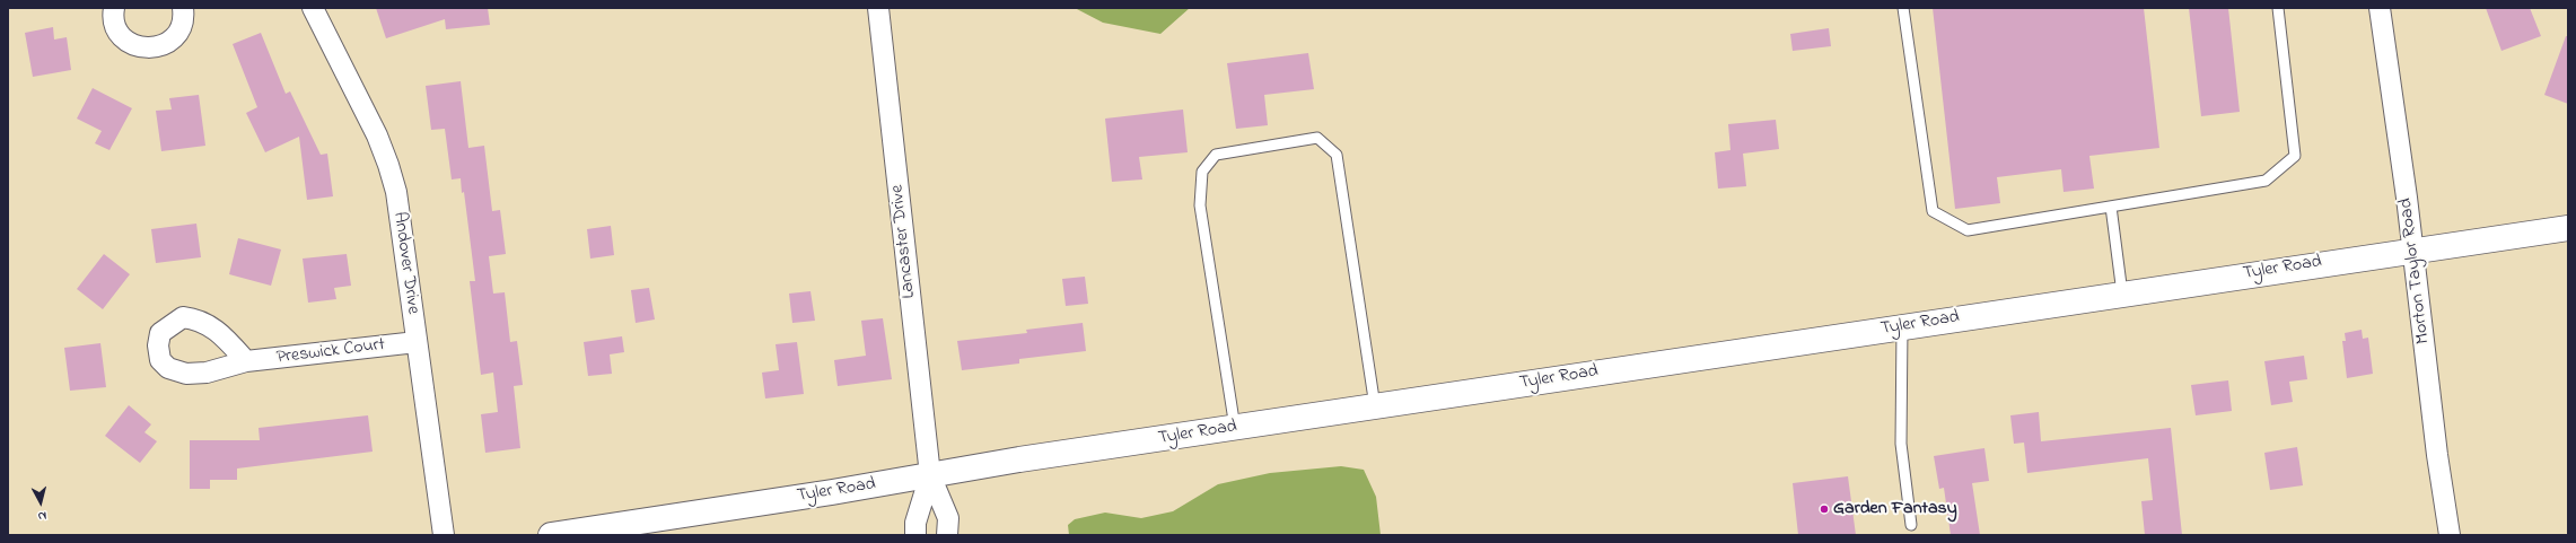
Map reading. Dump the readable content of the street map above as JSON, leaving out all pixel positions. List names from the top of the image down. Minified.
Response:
{"streets":{"street":["Lancaster Drive","Andover Drive","Tyler Road","Morton Taylor Road","Preswick Court"]},"crossings":[["Lancaster Drive","Tyler Road"],["Andover Drive","Preswick Court"],["Tyler Road","Morton Taylor Road"]],"places":["Garden Fantasy"],"north":"bottom"}
